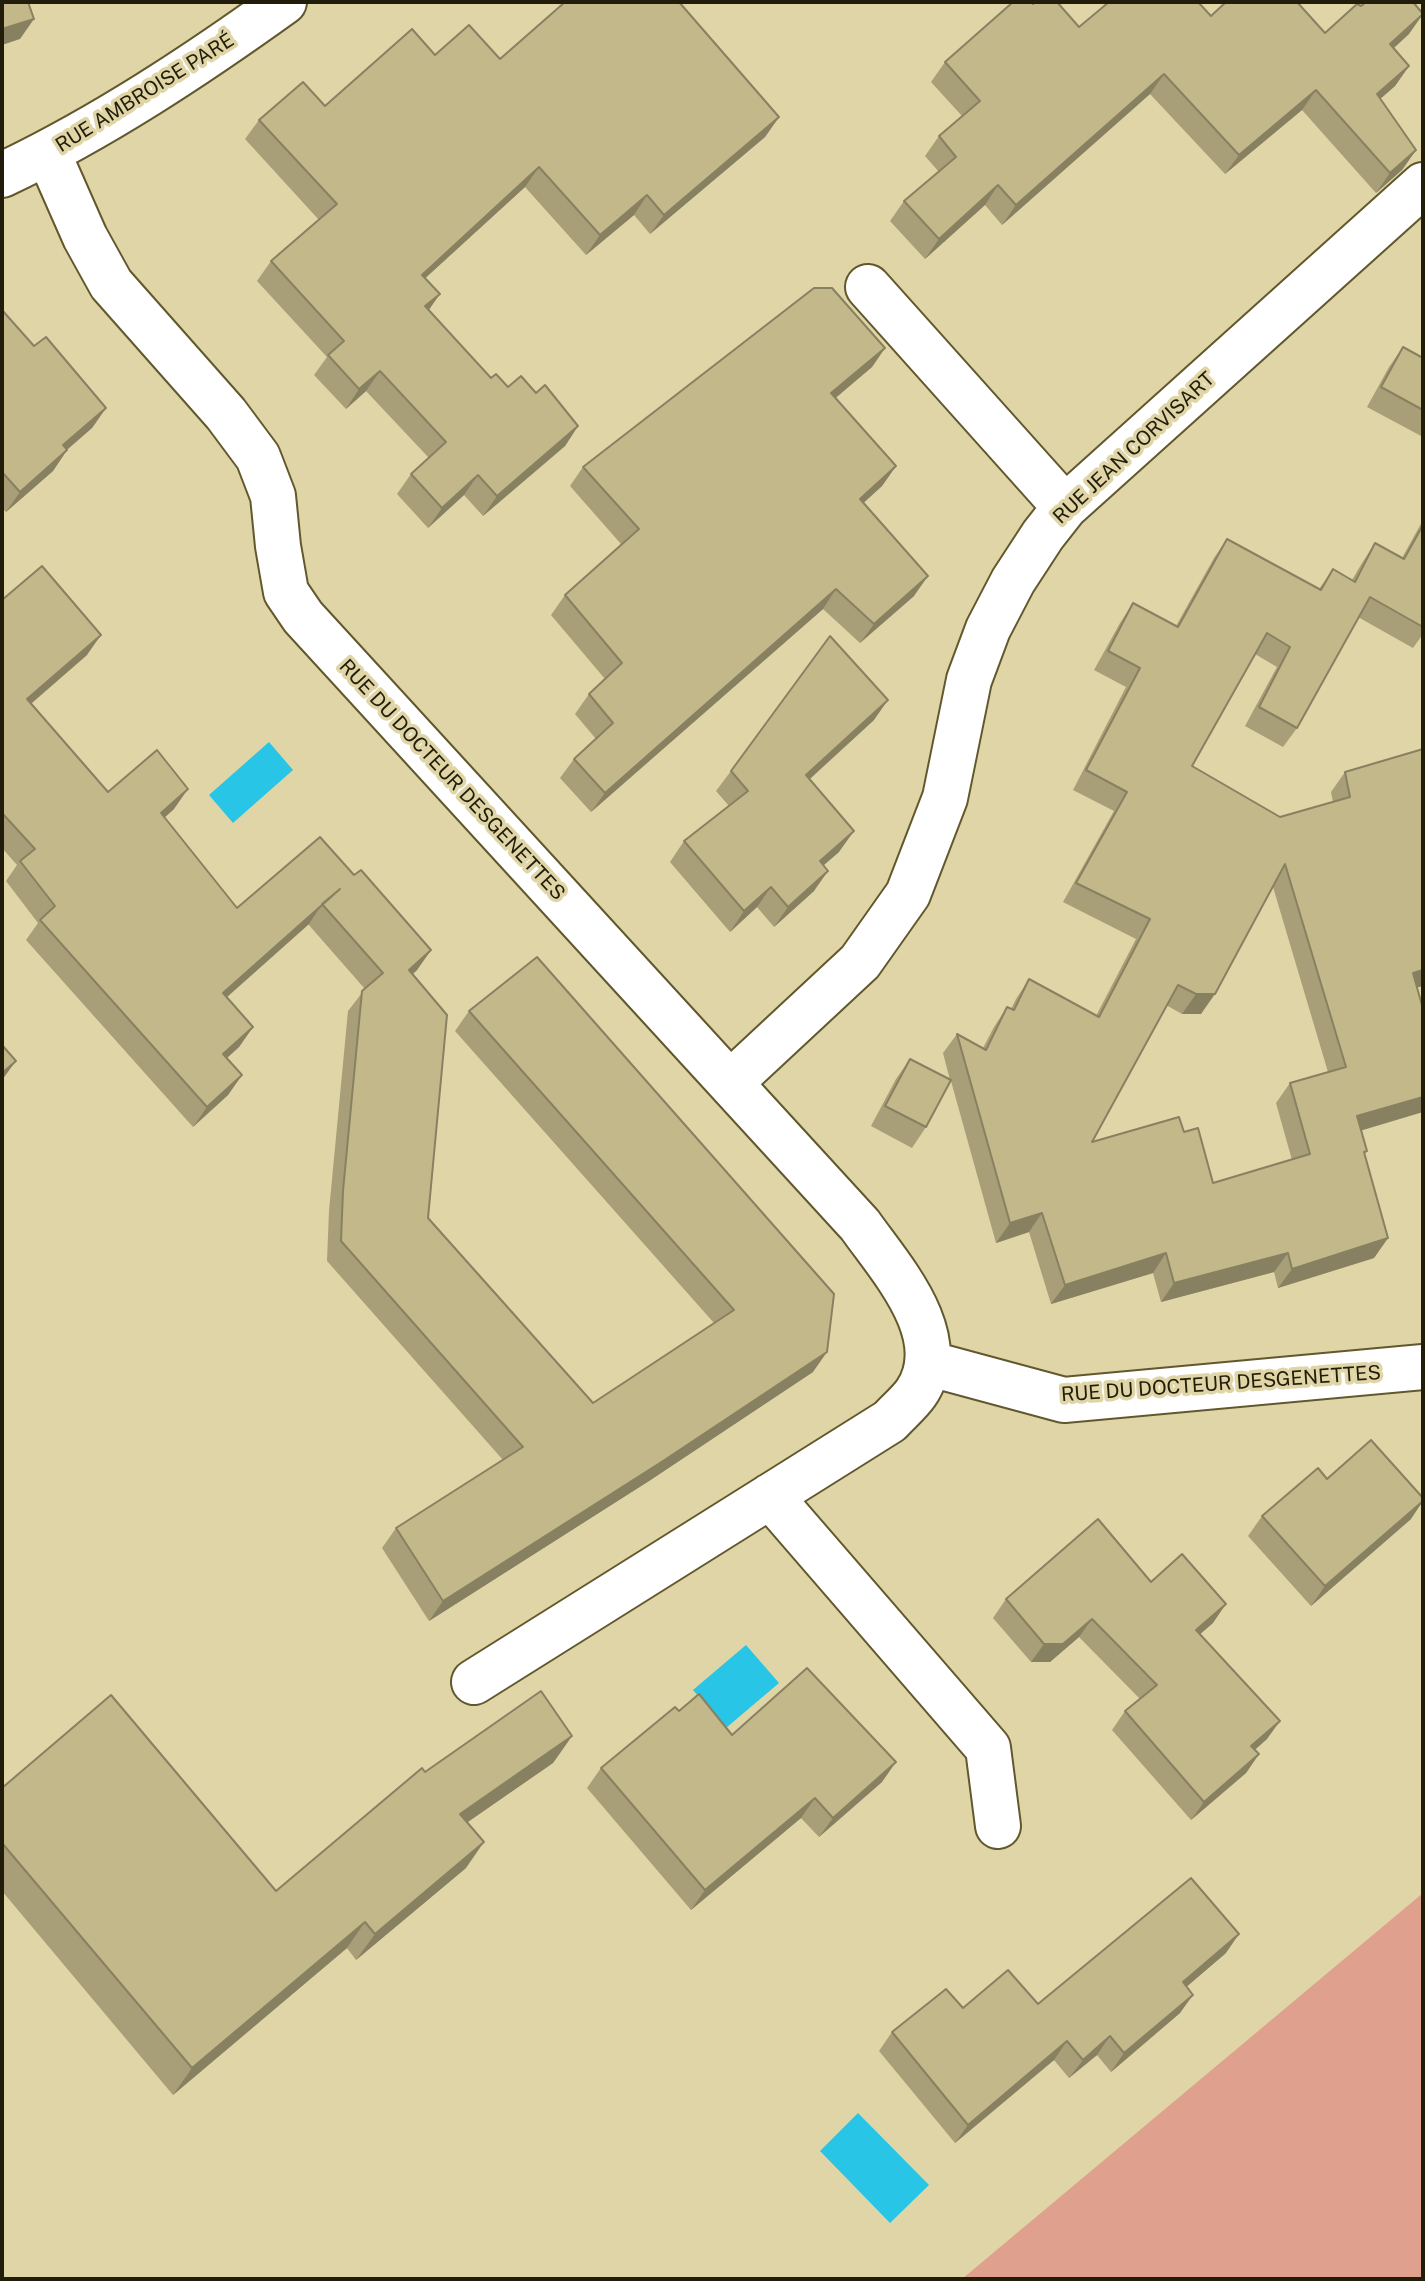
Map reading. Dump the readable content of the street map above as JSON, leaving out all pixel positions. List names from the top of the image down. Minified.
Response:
{"streets":{"street":["RUE AMBROISE PARÉ","RUE JEAN CORVISART","RUE DU DOCTEUR DESGENETTES"]},"crossings":[["RUE AMBROISE PARÉ","RUE DU DOCTEUR DESGENETTES"],["RUE JEAN CORVISART","RUE DU DOCTEUR DESGENETTES"]]}
